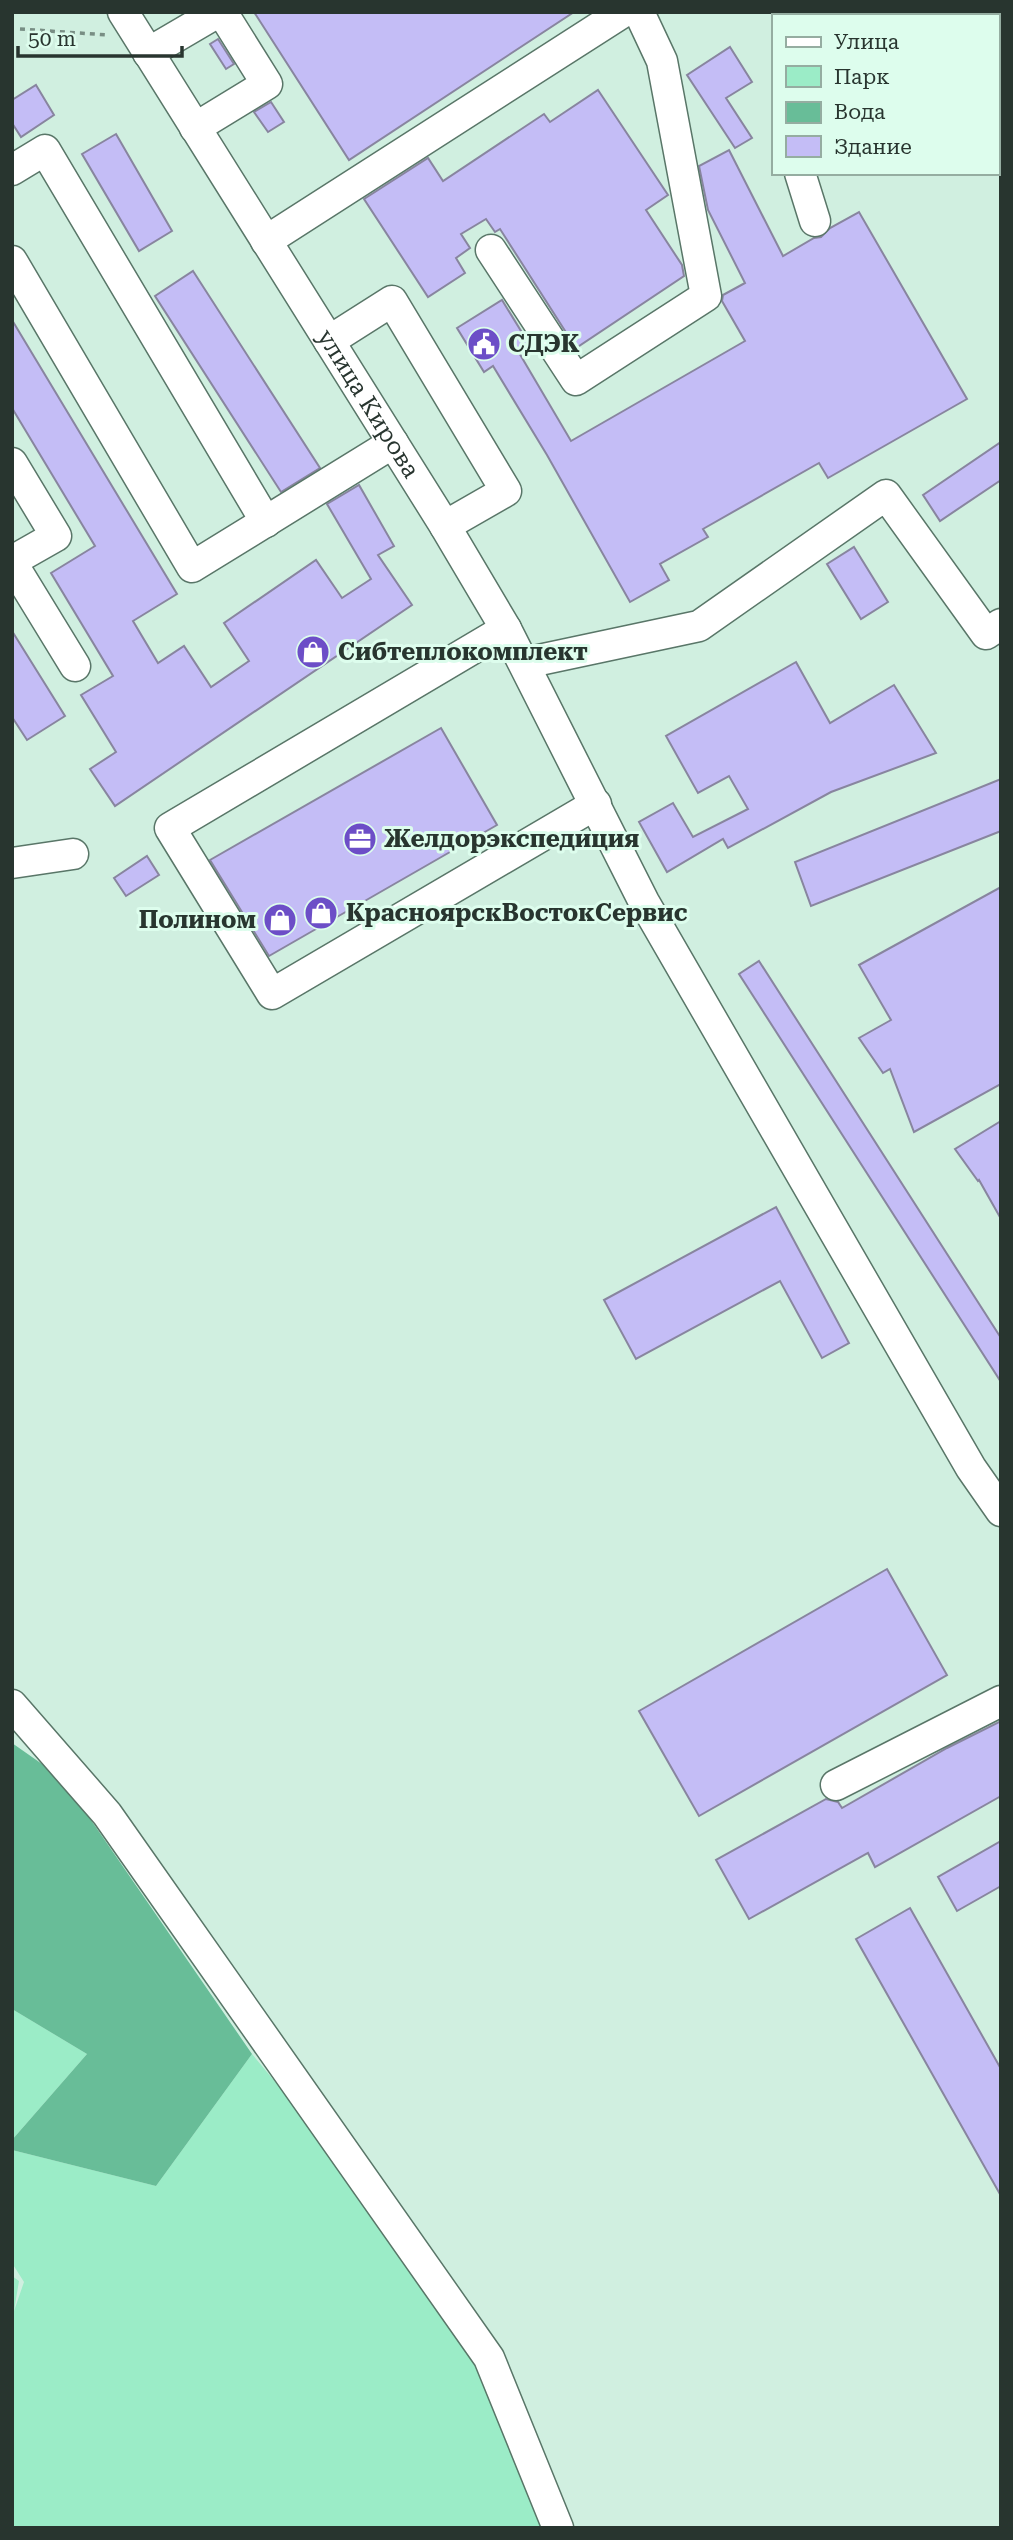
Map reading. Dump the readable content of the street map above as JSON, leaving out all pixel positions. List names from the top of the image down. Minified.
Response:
{"streets":{"street":["улица Кирова"]},"places":{"public building":["СДЭК"],"shop":["Сибтеплокомплект","КрасноярскВостокСервис","Полином"],"office":["Желдорэкспедиция"]},"legend":["Улица","Парк","Вода","Здание"],"scale_bar":"50 m"}
